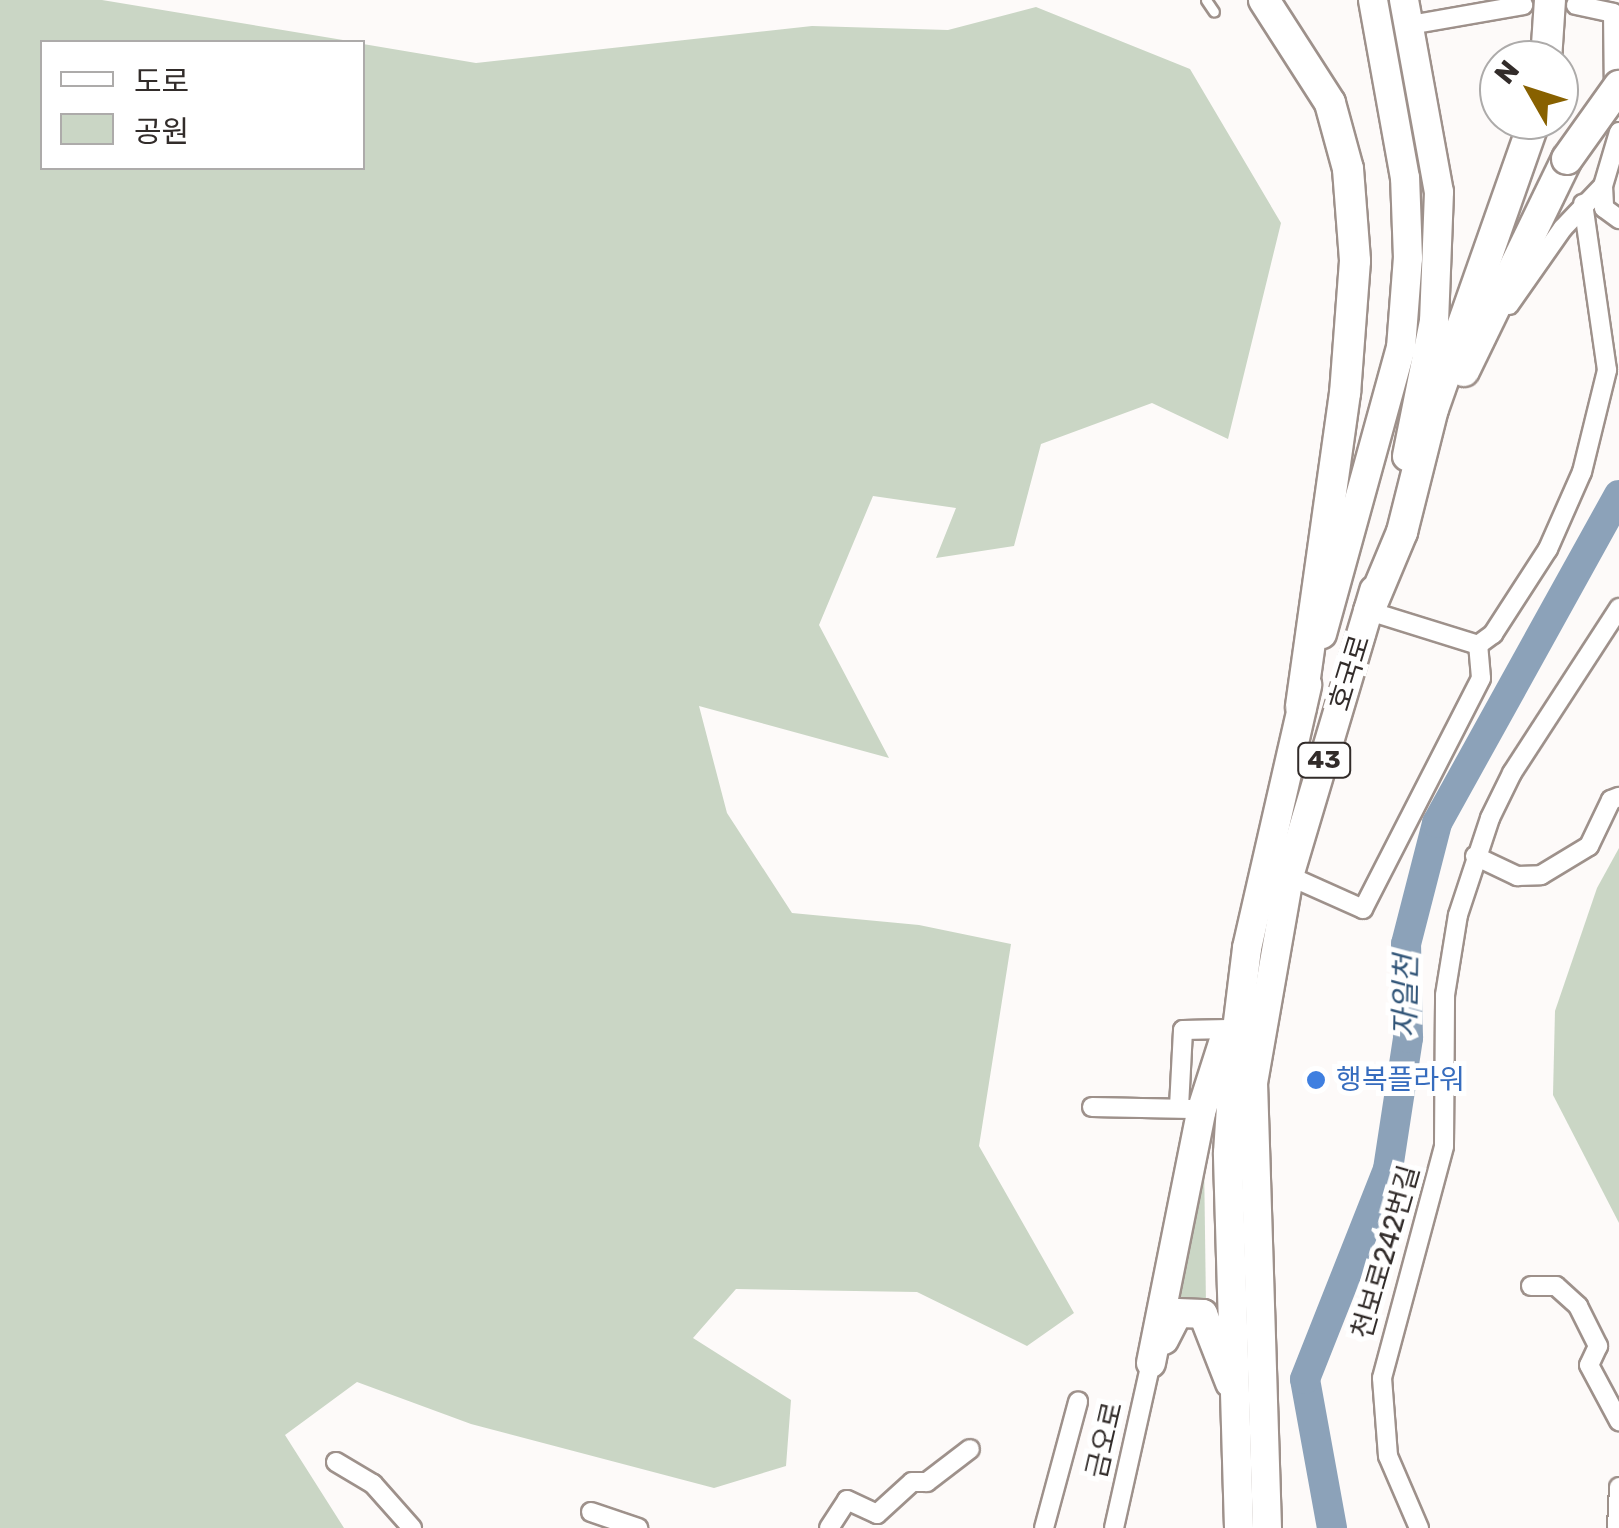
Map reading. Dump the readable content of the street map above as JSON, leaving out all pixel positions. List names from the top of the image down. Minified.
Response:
{"streets":{"main road":["호국로","43"],"street":["천보로242번길","금오로"]},"water":["자일천"],"places":["행복플라워"],"legend":["도로","공원"],"north":"top left"}
